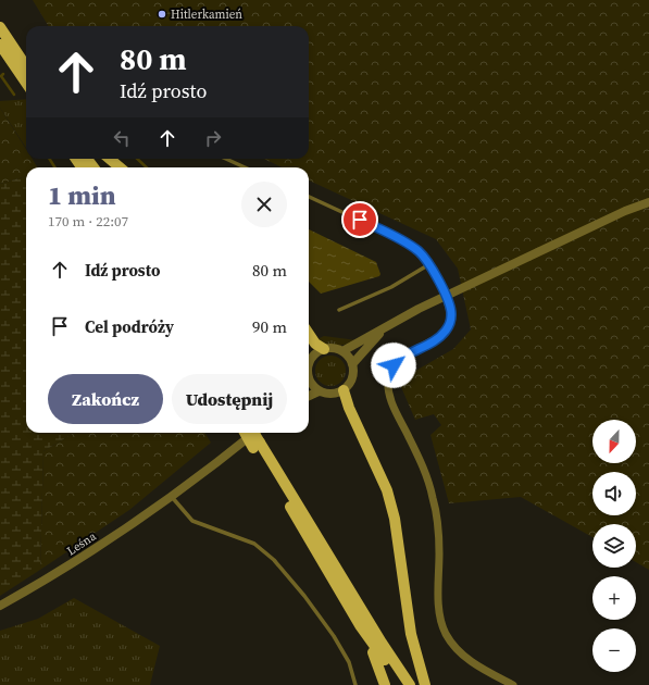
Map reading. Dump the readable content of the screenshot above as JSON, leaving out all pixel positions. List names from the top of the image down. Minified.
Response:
{"streets":{"street":["Leśna"]},"places":["Hitlerkamień"],"north":"bottom","page":{"turn":["80 m","Idź prosto"],"heading":["1 min","170 m · 22:07"],"list":[{"name":"Idź prosto","value":"80 m"},{"name":"Cel podróży","value":"90 m"}],"buttons":["Zakończ","Udostępnij"],"map_buttons":["+","−"]}}
